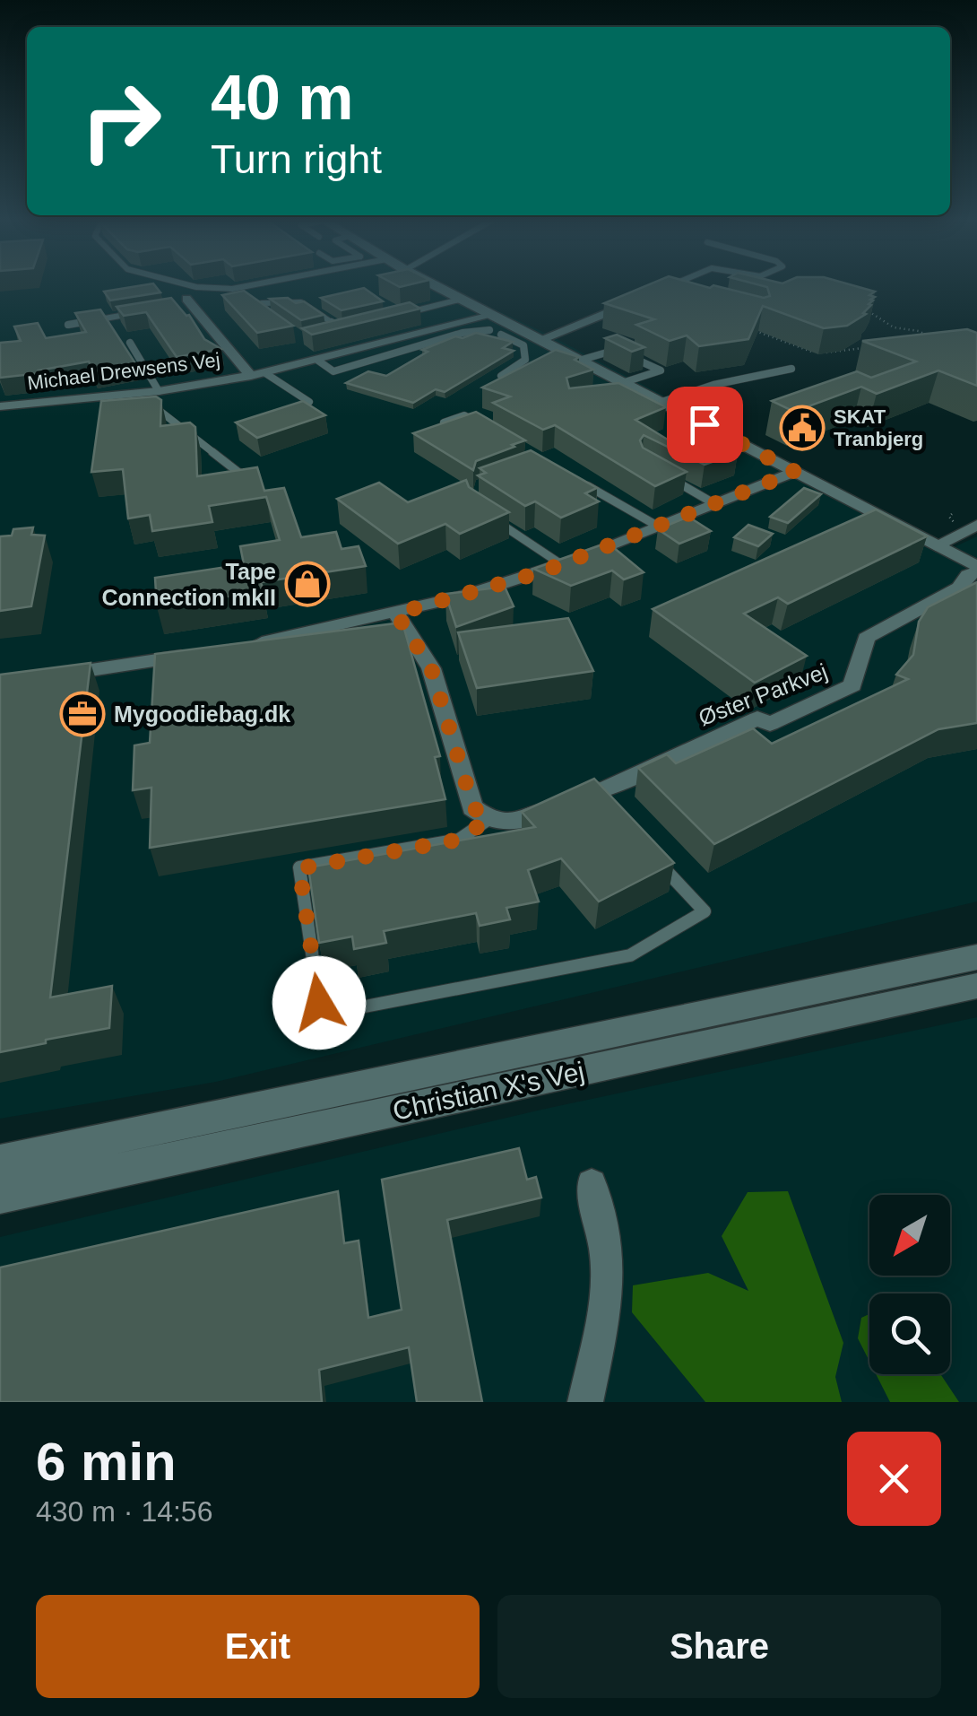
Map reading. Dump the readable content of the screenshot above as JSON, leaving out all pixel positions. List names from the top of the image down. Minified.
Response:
{"streets":{"street":["Michael Drewsens Vej","Øster Parkvej","Christian X's Vej"]},"places":{"public building":["SKAT Tranbjerg"],"shop":["Tape Connection mkII"],"office":["Mygoodiebag.dk"]},"north":"bottom left","page":{"turn":["40 m","Turn right"],"heading":["6 min","430 m · 14:56"],"buttons":["Exit","Share"]}}
